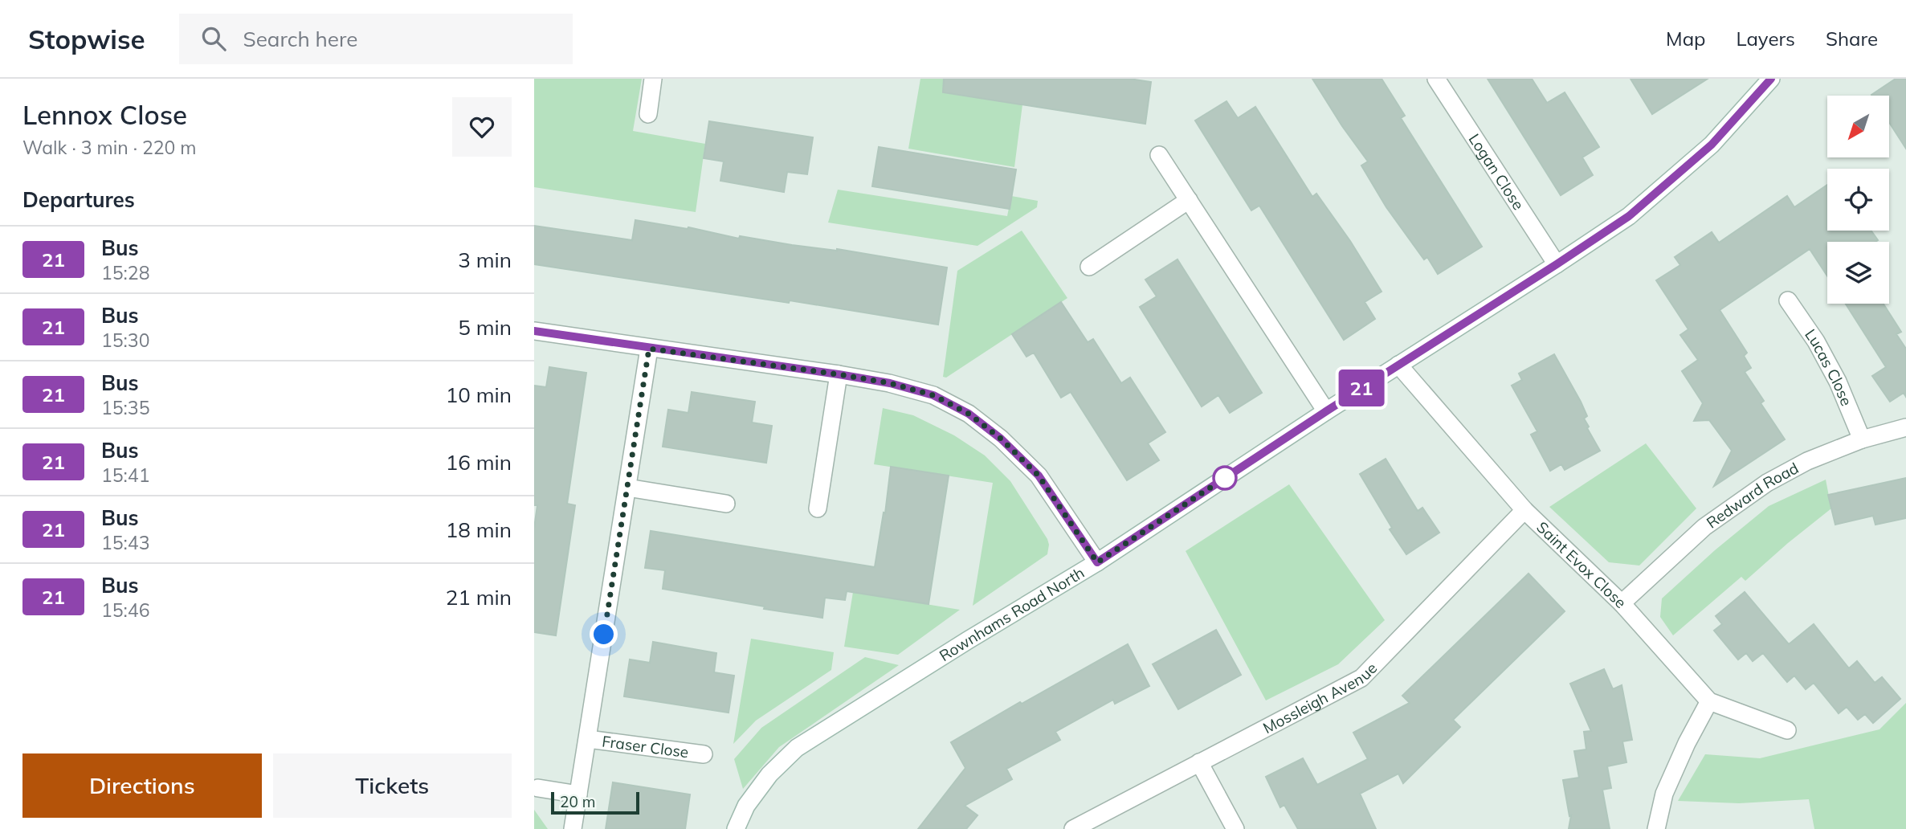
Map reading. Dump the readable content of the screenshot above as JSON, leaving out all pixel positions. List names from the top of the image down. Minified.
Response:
{"streets":{"street":["Logan Close","Lucas Close","Redward Road","Saint Evox Close","Rownhams Road North","Mossleigh Avenue","Fraser Close"]},"crossings":[["Logan Close","Rownhams Road North"],["Lucas Close","Redward Road"],["Redward Road","Saint Evox Close"],["Saint Evox Close","Rownhams Road North"],["Saint Evox Close","Mossleigh Avenue"]],"lines":["bus line 21"],"scale_bar":"20 m","north":"bottom left","page":{"header":"Stopwise","search":"Search here","nav":["Map","Layers","Share"],"heading":[["Lennox Close","Walk · 3 min · 220 m"],"Departures"],"on_map":"21","list":[{"mark":"21","name":"Bus","note":"15:28","value":"3 min"},{"mark":"21","name":"Bus","note":"15:30","value":"5 min"},{"mark":"21","name":"Bus","note":"15:35","value":"10 min"},{"mark":"21","name":"Bus","note":"15:41","value":"16 min"},{"mark":"21","name":"Bus","note":"15:43","value":"18 min"},{"mark":"21","name":"Bus","note":"15:46","value":"21 min"}],"buttons":["Directions","Tickets"],"scale":"20 m"}}
